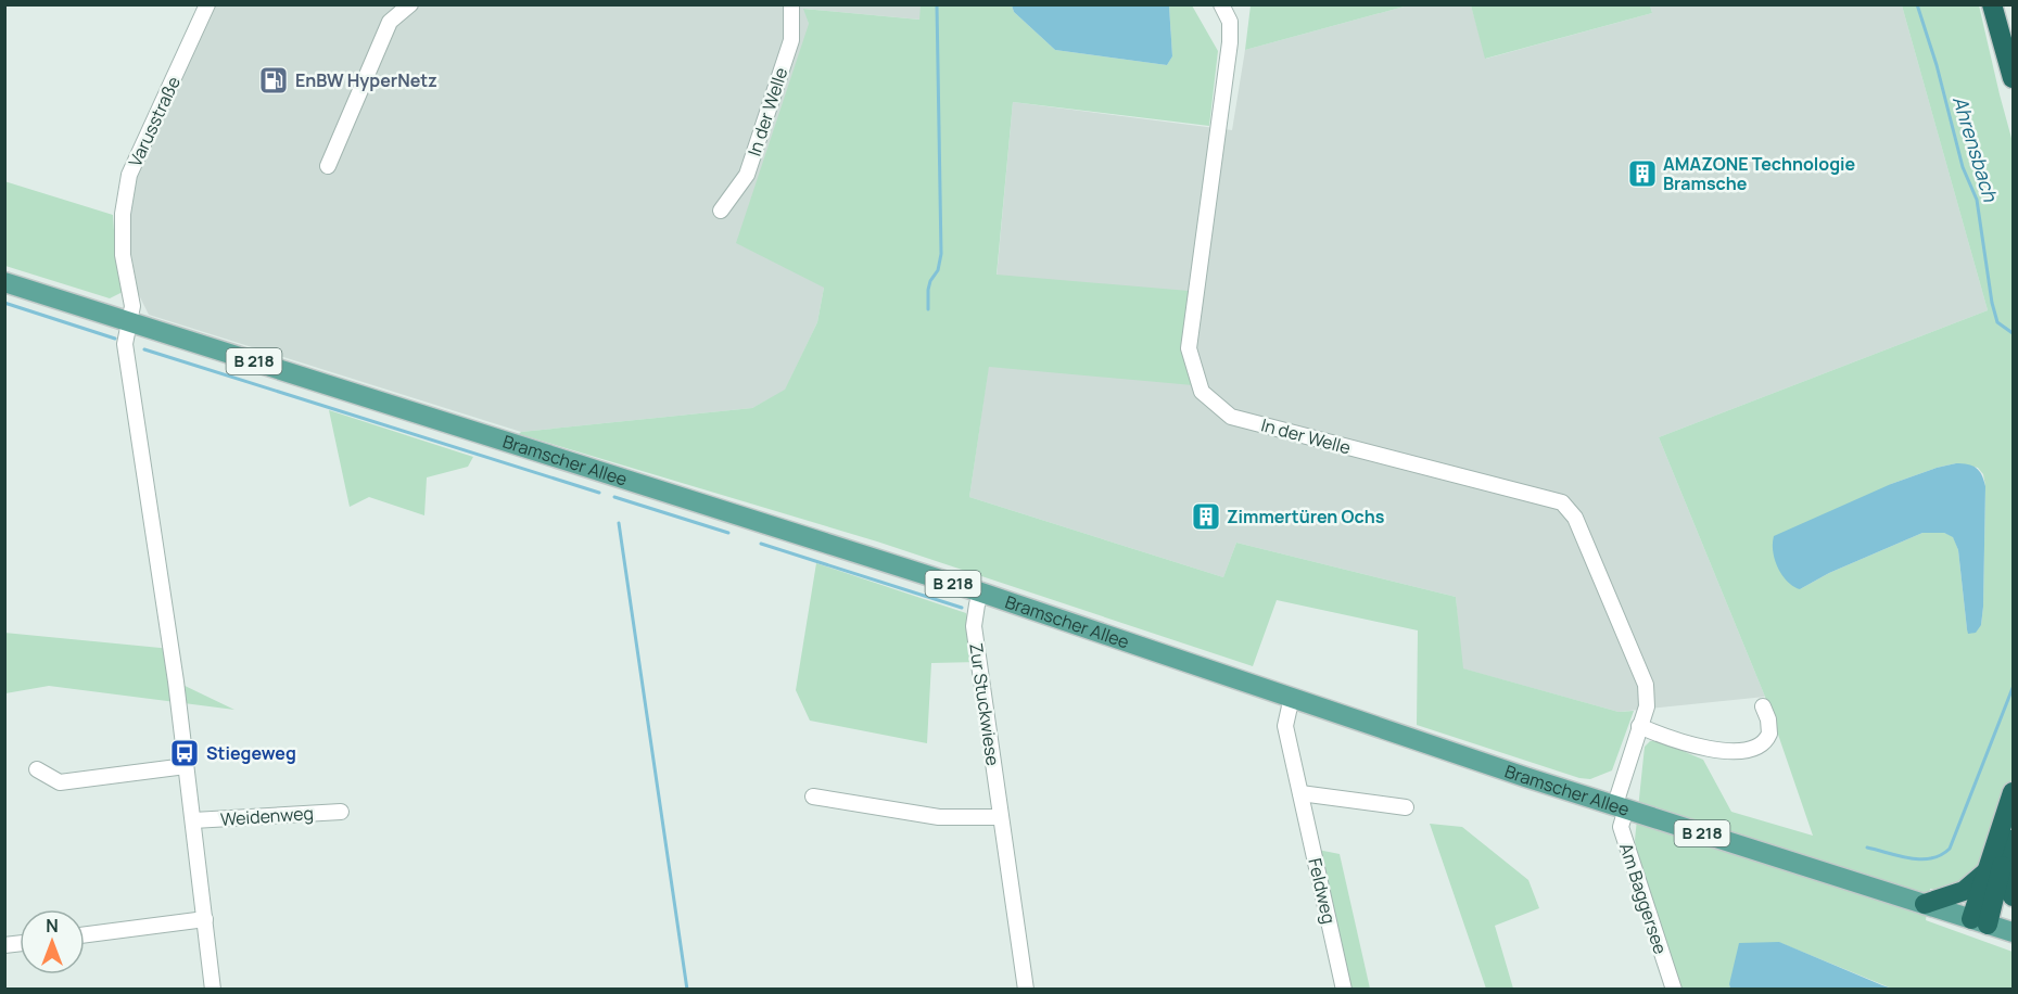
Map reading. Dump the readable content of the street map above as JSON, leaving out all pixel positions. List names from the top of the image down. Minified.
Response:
{"streets":{"main road":["B 218","Bramscher Allee"],"street":["In der Welle","Varusstraße","Zur Stuckwiese","Weidenweg","Feldweg","Am Baggersee"]},"crossings":[["In der Welle","Bramscher Allee"],["In der Welle","Am Baggersee"],["Varusstraße","Bramscher Allee"],["Bramscher Allee","Zur Stuckwiese"],["Bramscher Allee","Feldweg"],["Bramscher Allee","Am Baggersee"]],"water":["Ahrensbach"],"places":{"fuel station":["EnBW HyperNetz"],"building":["AMAZONE Technologie Bramsche","Zimmertüren Ochs"],"bus stop":["Stiegeweg"]},"north":"top"}
